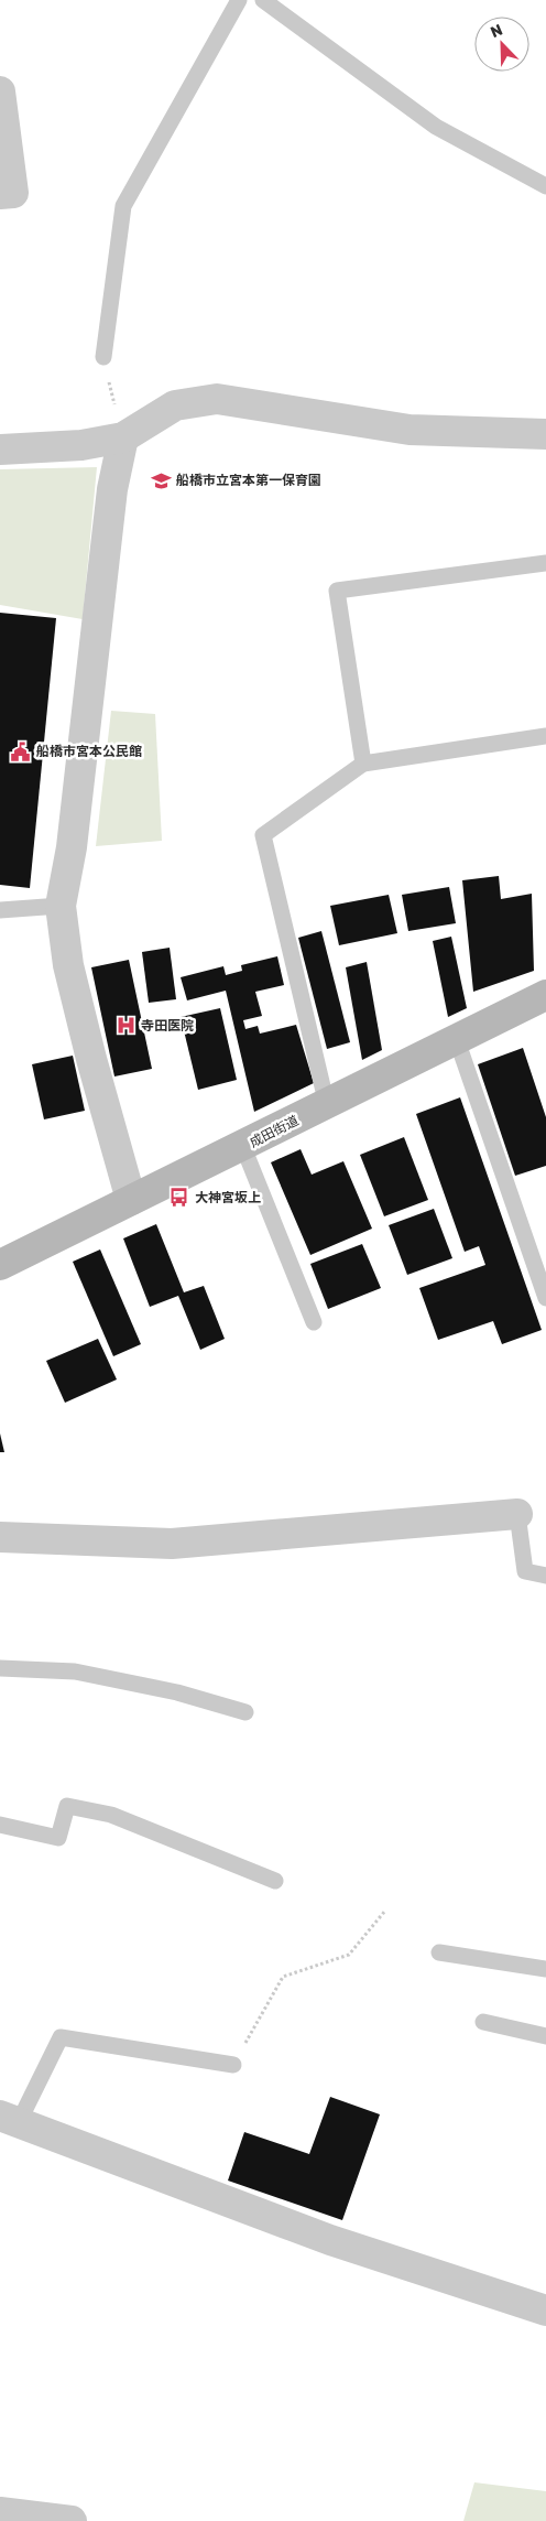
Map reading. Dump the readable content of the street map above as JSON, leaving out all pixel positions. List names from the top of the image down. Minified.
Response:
{"streets":{"street":["成田街道"]},"places":{"school or university":["船橋市立宮本第一保育園"],"public building":["船橋市宮本公民館"],"hospital":["寺田医院"],"bus stop":["大神宮坂上"]},"north":"top left"}
